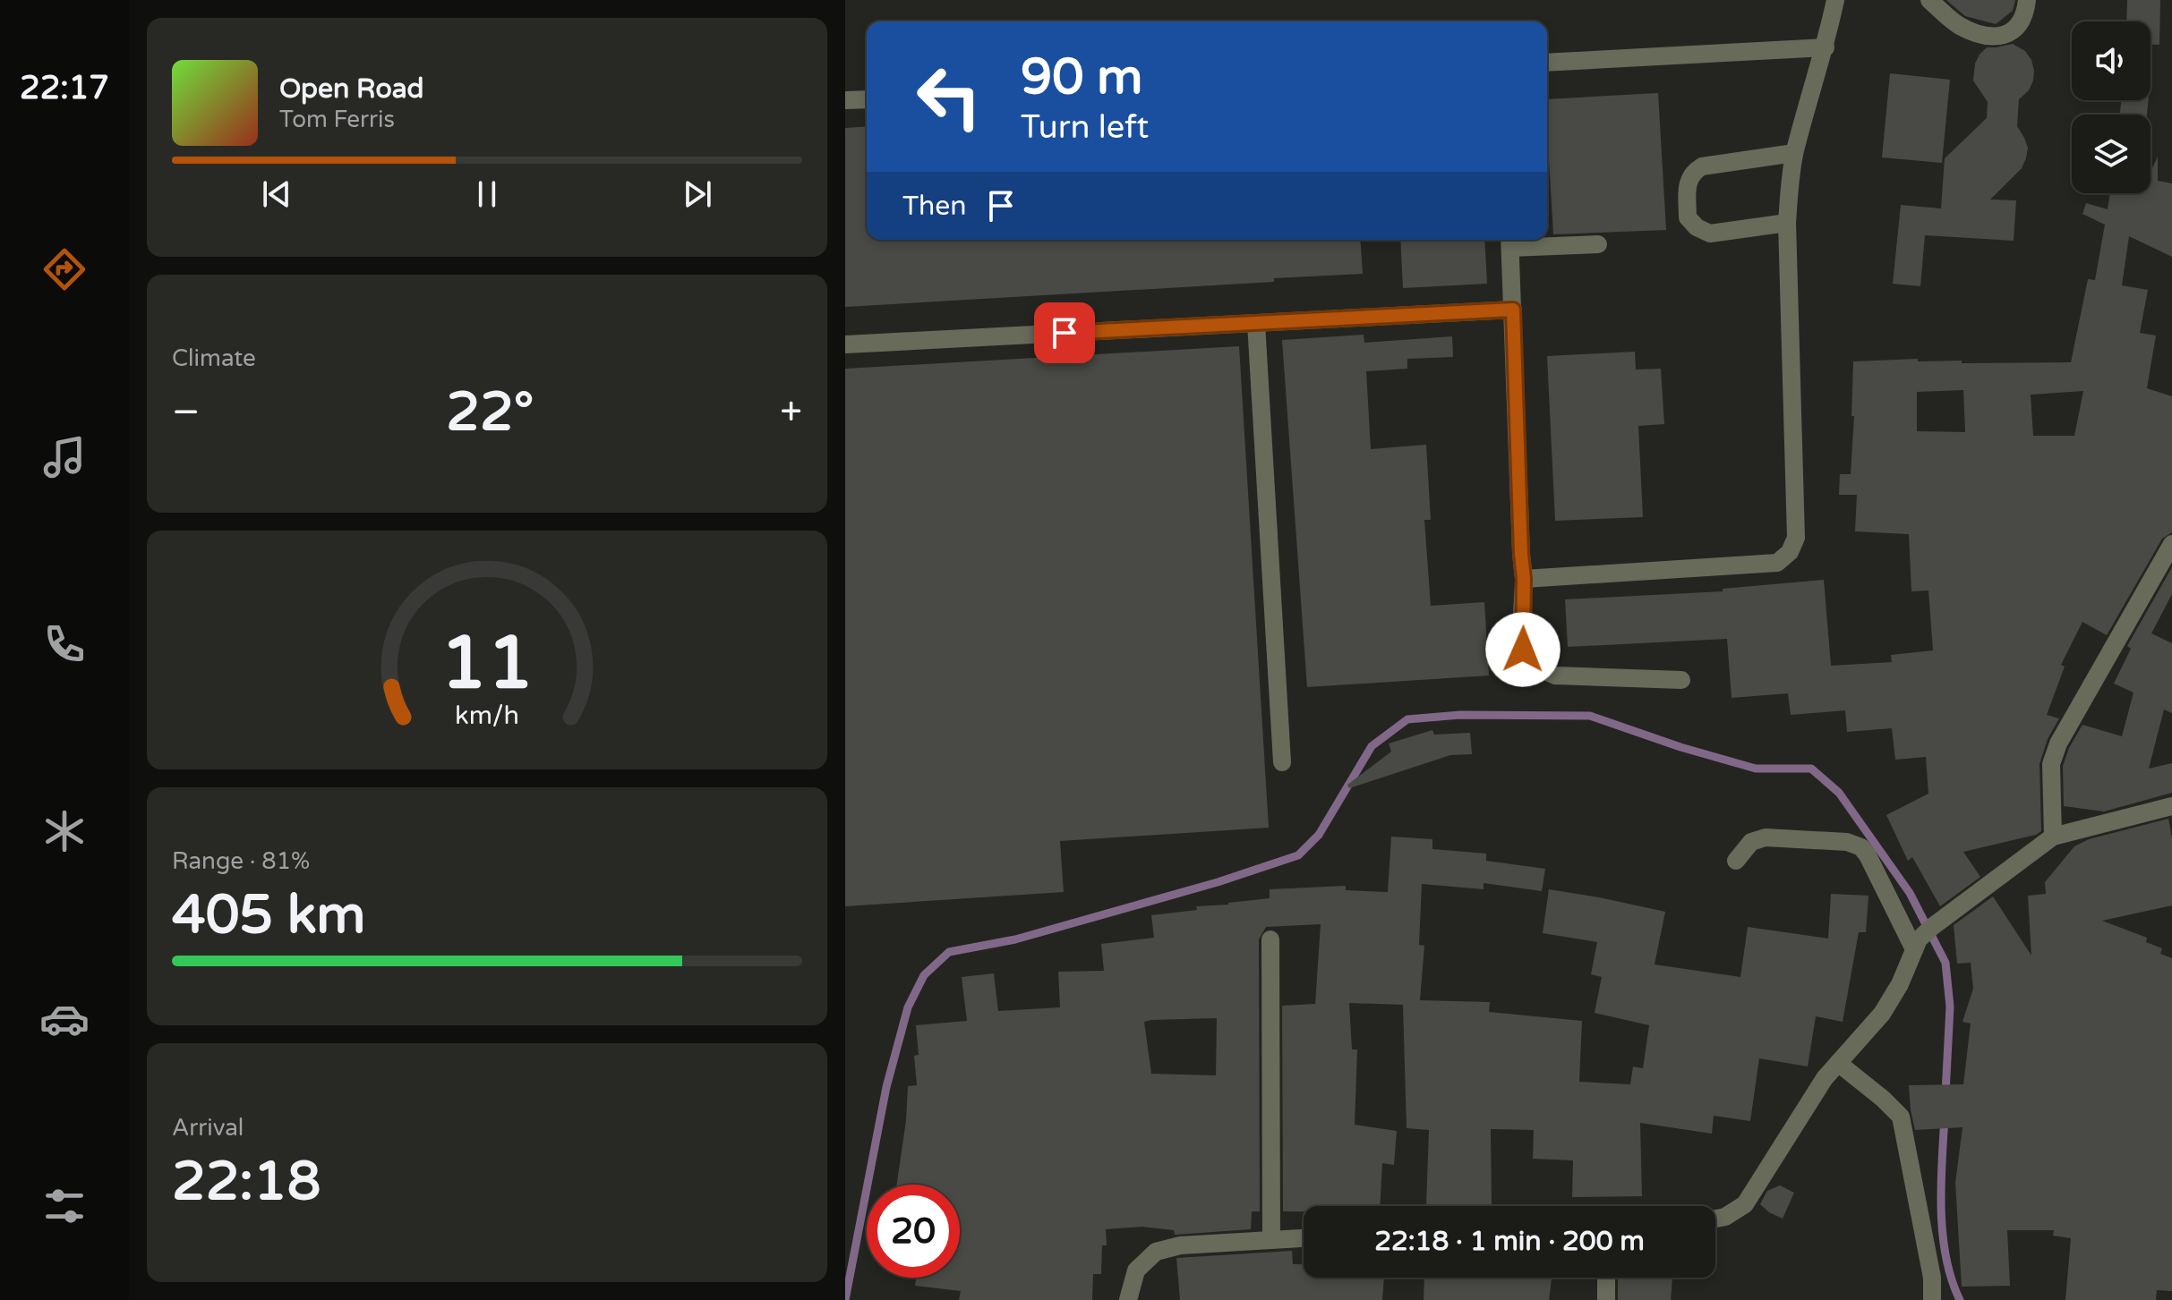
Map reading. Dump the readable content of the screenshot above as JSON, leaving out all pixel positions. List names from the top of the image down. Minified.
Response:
{"page":{"tabs":"22:17","turn":["90 m","Turn left"],"song":["Open Road","Tom Ferris"],"then":"Then","tile":["Climate",["Range · 81%","405 km"],["Arrival","22:18"]],"heat":["−","22°","+"],"limit":"20","trip":"22:18 · 1 min · 200 m","gauge":["11","km/h"]}}
